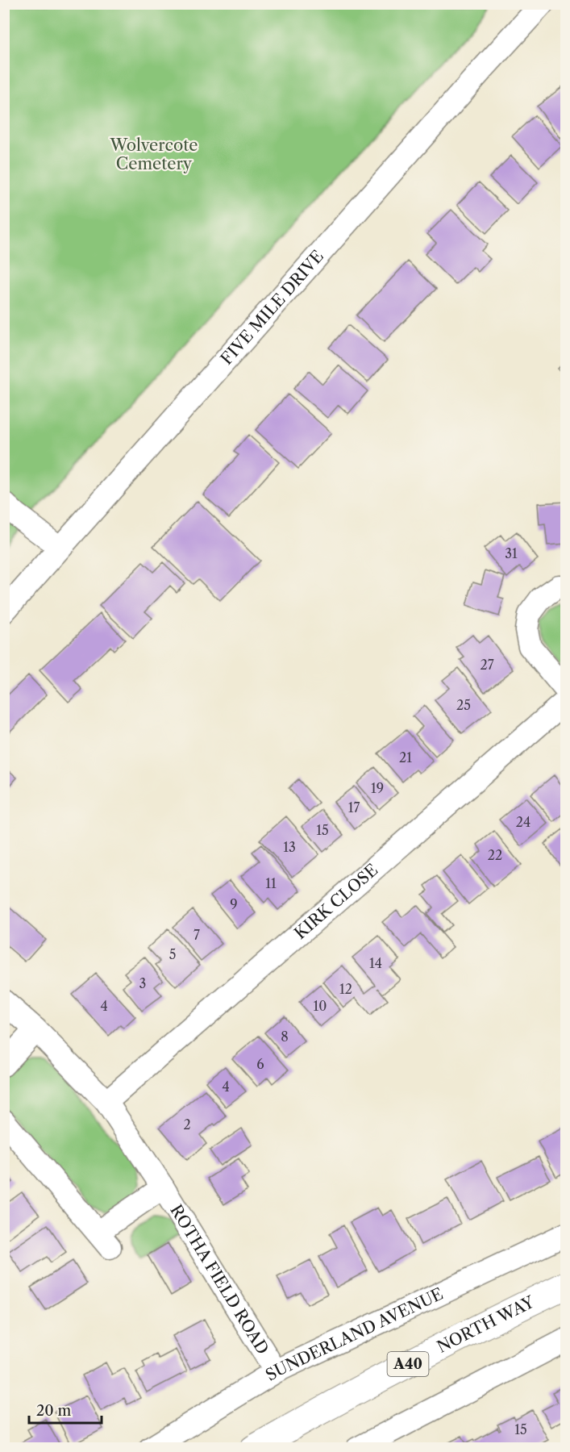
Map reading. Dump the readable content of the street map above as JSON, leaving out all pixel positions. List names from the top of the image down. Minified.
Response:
{"streets":{"highway":["NORTH WAY","A40"],"street":["FIVE MILE DRIVE","KIRK CLOSE","ROTHA FIELD ROAD","SUNDERLAND AVENUE"]},"crossings":[["KIRK CLOSE","ROTHA FIELD ROAD"],["ROTHA FIELD ROAD","SUNDERLAND AVENUE"]],"parks":["Wolvercote Cemetery"],"house_numbers":["31","27","25","21","19","17","24","15","13","22","11","9","7","5","14","3","12","4","10","8","6","4","2","15"],"scale_bar":"20 m"}
